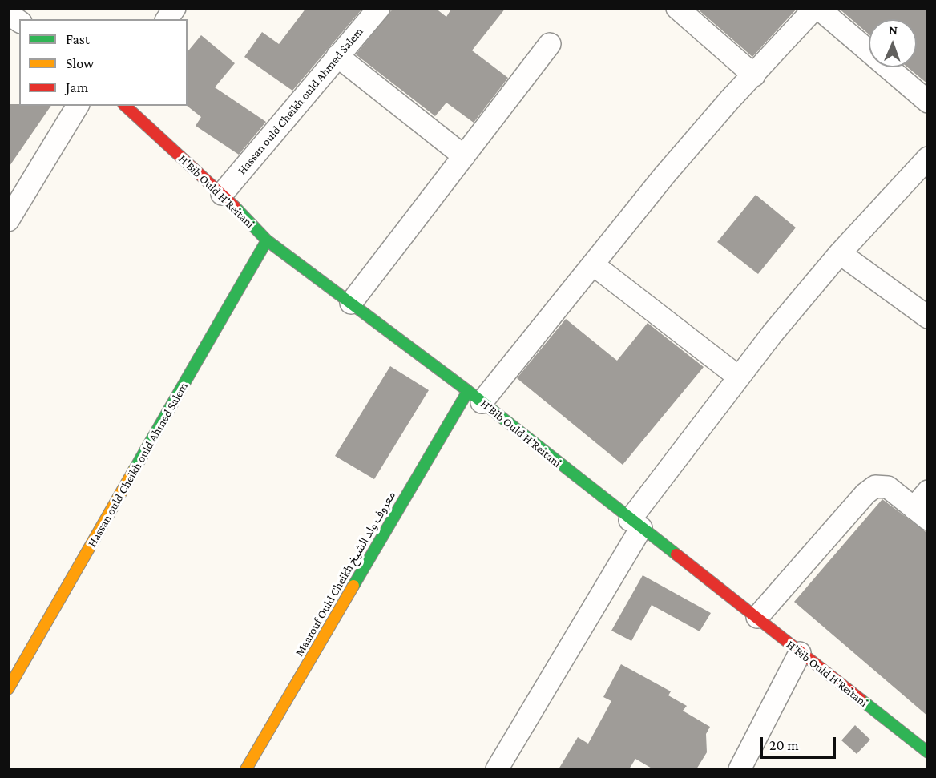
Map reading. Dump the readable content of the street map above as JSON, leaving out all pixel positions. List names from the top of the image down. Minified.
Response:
{"streets":{"street":["Hassan ould Cheikh ould Ahmed Salem","H'Bib Ould H'Reitani","Maarouf Ould Cheikh معروف ولد الشيخ"]},"crossings":[["Hassan ould Cheikh ould Ahmed Salem","H'Bib Ould H'Reitani"],["H'Bib Ould H'Reitani","Maarouf Ould Cheikh معروف ولد الشيخ"]],"legend":["Fast","Slow","Jam"],"scale_bar":"20 m","north":"top"}
